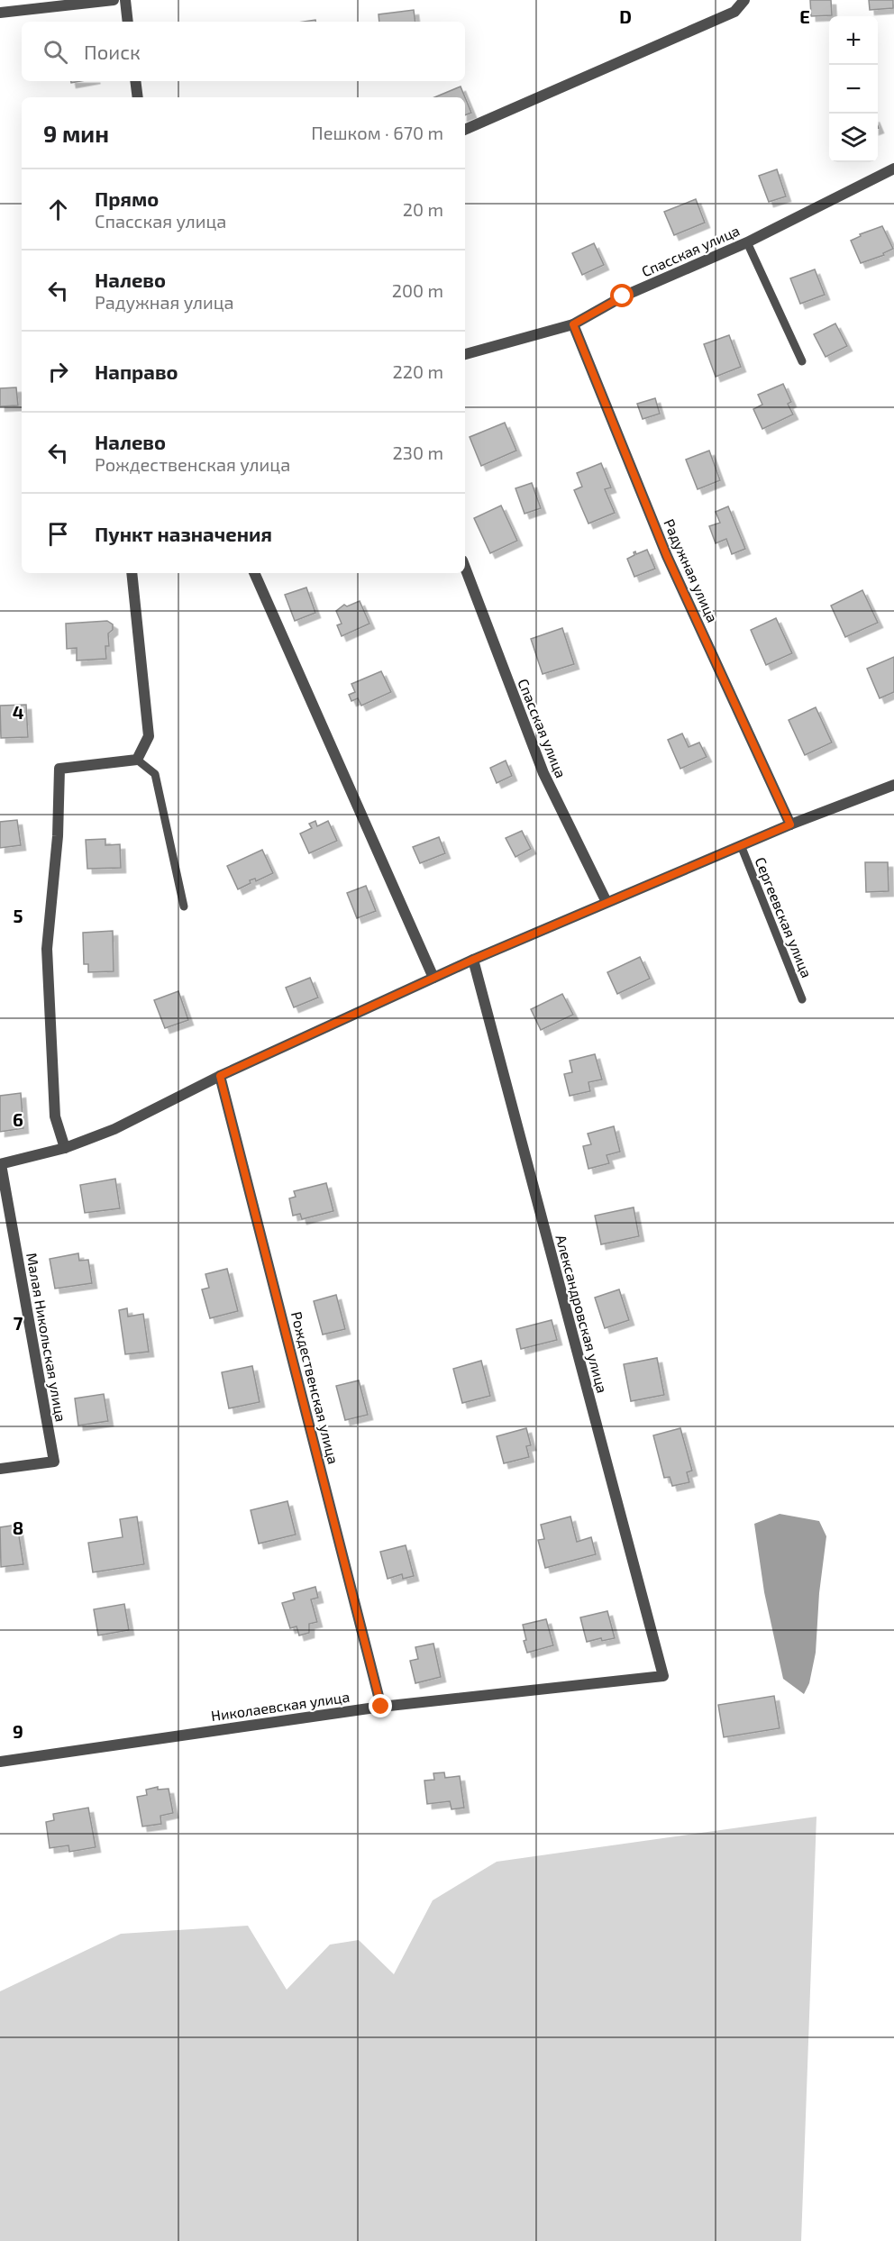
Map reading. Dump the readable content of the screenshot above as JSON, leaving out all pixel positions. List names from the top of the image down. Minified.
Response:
{"streets":{"street":["Спасская улица","Радужная улица","Александровская улица","Малая Никольская улица","Рождественская улица","Николаевская улица"],"lane":["Сергеевская улица"]},"crossings":[["Спасская улица","Радужная улица"],["Александровская улица","Николаевская улица"],["Рождественская улица","Николаевская улица"]],"page":{"map_buttons":["+","−"],"search":"Поиск","heading":["9 мин","Пешком · 670 m"],"list":[["Прямо","Спасская улица","20 m"],["Налево","Радужная улица","200 m"],["Направо","220 m"],["Налево","Рождественская улица","230 m"],"Пункт назначения"]},"grid":{"columns":["D","E"],"rows":["4","5","6","7","8","9"]}}
